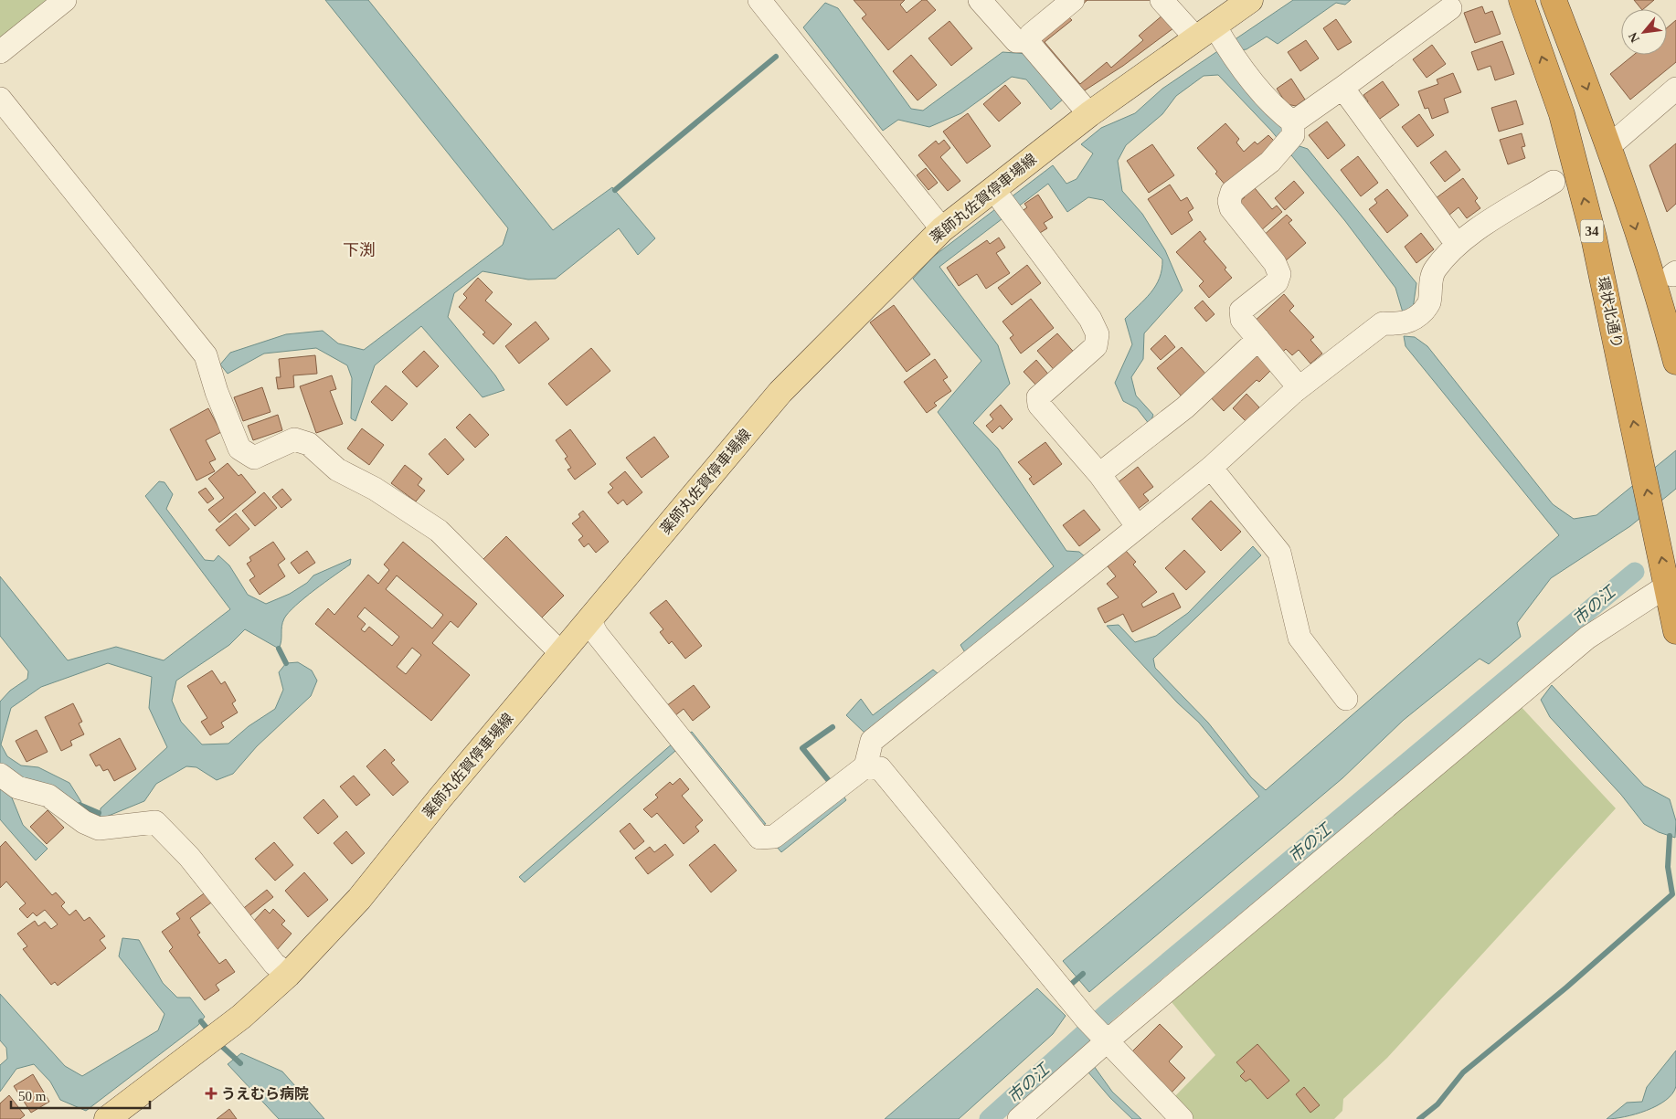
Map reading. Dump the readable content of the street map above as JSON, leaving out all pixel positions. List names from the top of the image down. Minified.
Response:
{"streets":{"highway":["34","環状北通り"],"main road":["薬師丸佐賀停車場線"]},"districts":["下渕"],"water":["市の江"],"places":{"health":["うえむら病院"]},"scale_bar":"50 m","north":"bottom left"}
